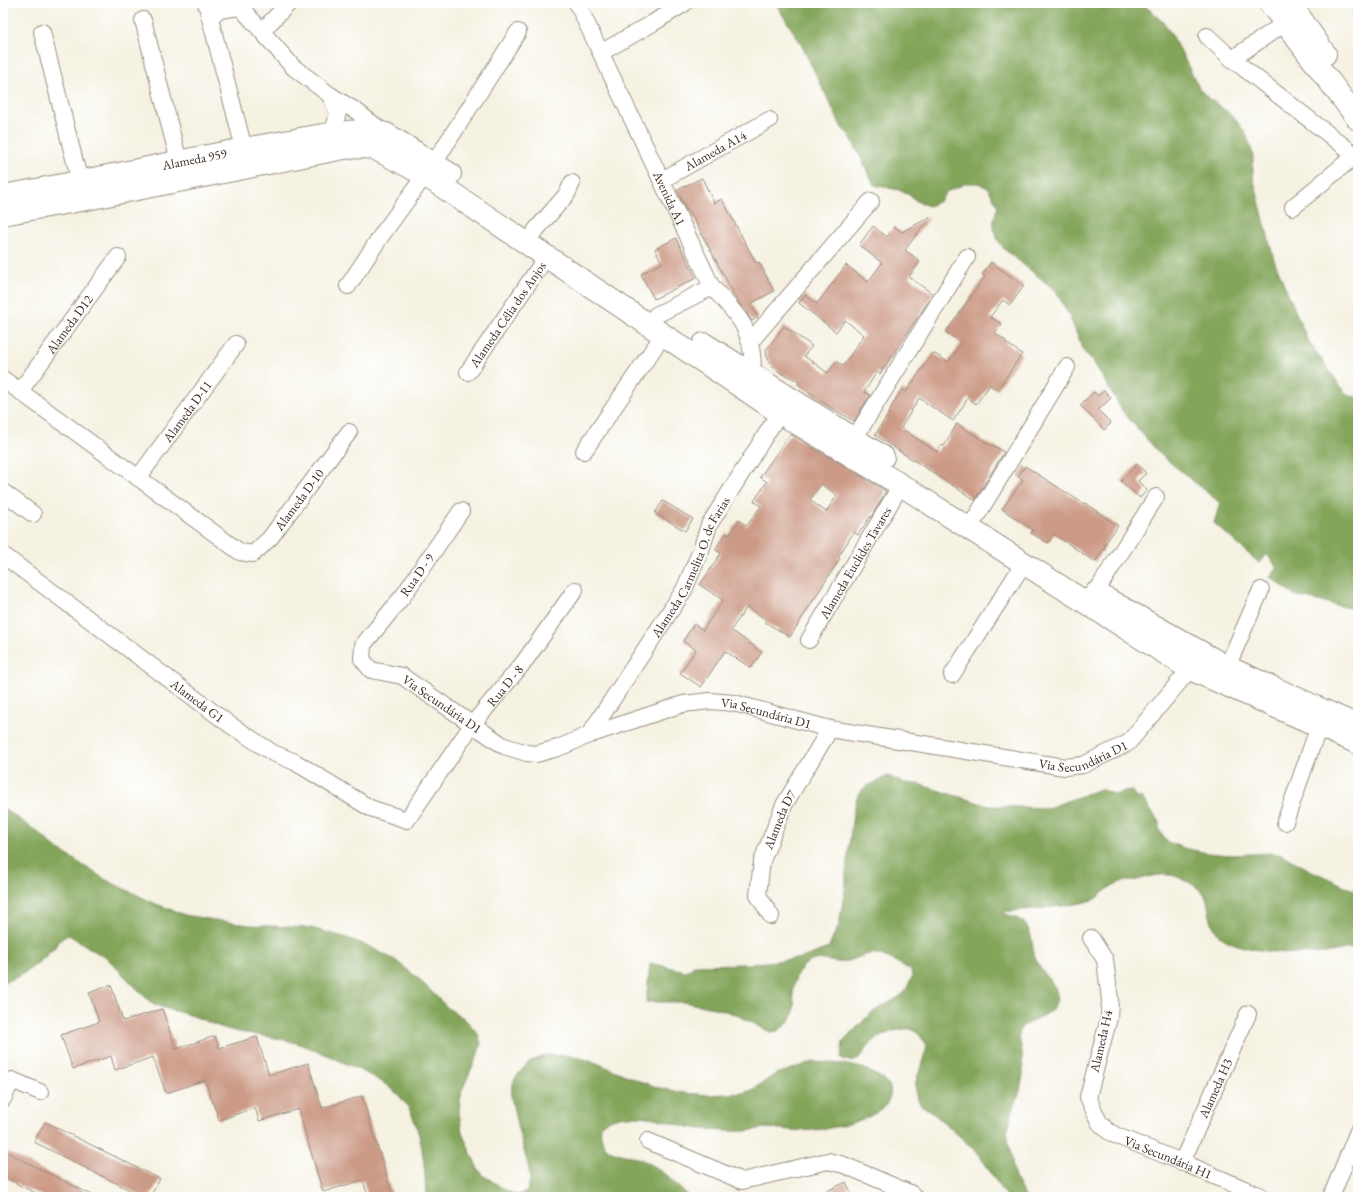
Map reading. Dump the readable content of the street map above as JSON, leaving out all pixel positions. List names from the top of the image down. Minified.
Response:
{"streets":{"street":["Alameda A14","Alameda 959","Avenida A1","Alameda Célia dos Anjos","Alameda D12","Alameda D-11","Alameda D-10","Alameda Euclides Tavares","Alameda Carmelita O. de Farias","Rua D - 9","Rua D - 8","Alameda G1","Via Secundária D1","Alameda D7","Alameda H4","Alameda H3","Via Secundária H1"]},"crossings":[["Alameda A14","Avenida A1"],["Alameda D-11","Alameda D-10"],["Alameda Carmelita O. de Farias","Via Secundária D1"],["Rua D - 9","Via Secundária D1"],["Rua D - 8","Alameda G1"],["Rua D - 8","Via Secundária D1"],["Via Secundária D1","Alameda D7"],["Alameda H4","Via Secundária H1"],["Alameda H3","Via Secundária H1"]]}
